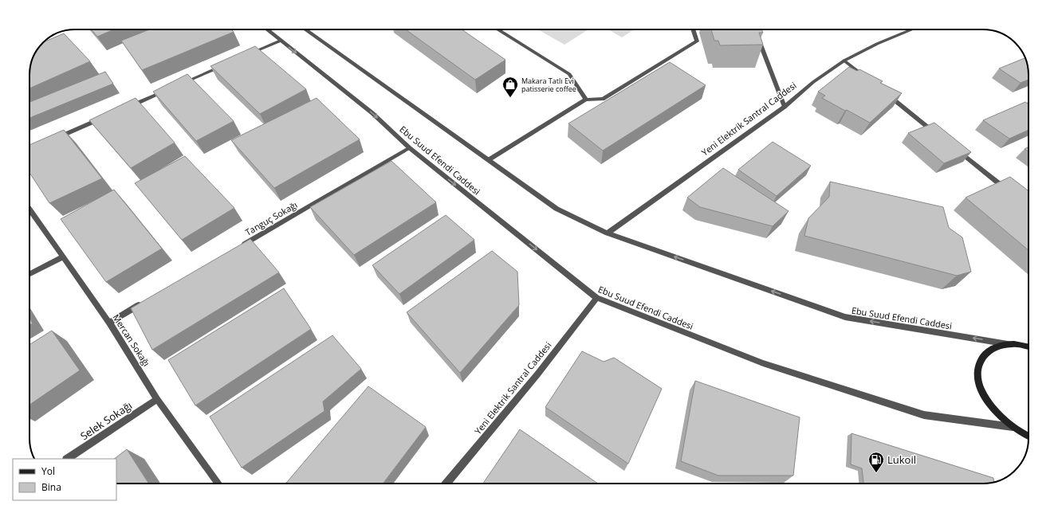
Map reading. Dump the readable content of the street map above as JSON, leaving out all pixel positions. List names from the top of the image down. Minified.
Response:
{"streets":{"street":["Yeni Elektrik Santral Caddesi","Ebu Suud Efendi Caddesi","Tanguç Sokağı","Mercan Sokağı","Selek Sokağı"]},"crossings":[["Yeni Elektrik Santral Caddesi","Ebu Suud Efendi Caddesi"],["Ebu Suud Efendi Caddesi","Tanguç Sokağı"],["Mercan Sokağı","Selek Sokağı"]],"places":{"shop":["Makara Tatlı Evi patisserie coffee"],"fuel station":["Lukoil"]},"legend":["Yol","Bina"]}
